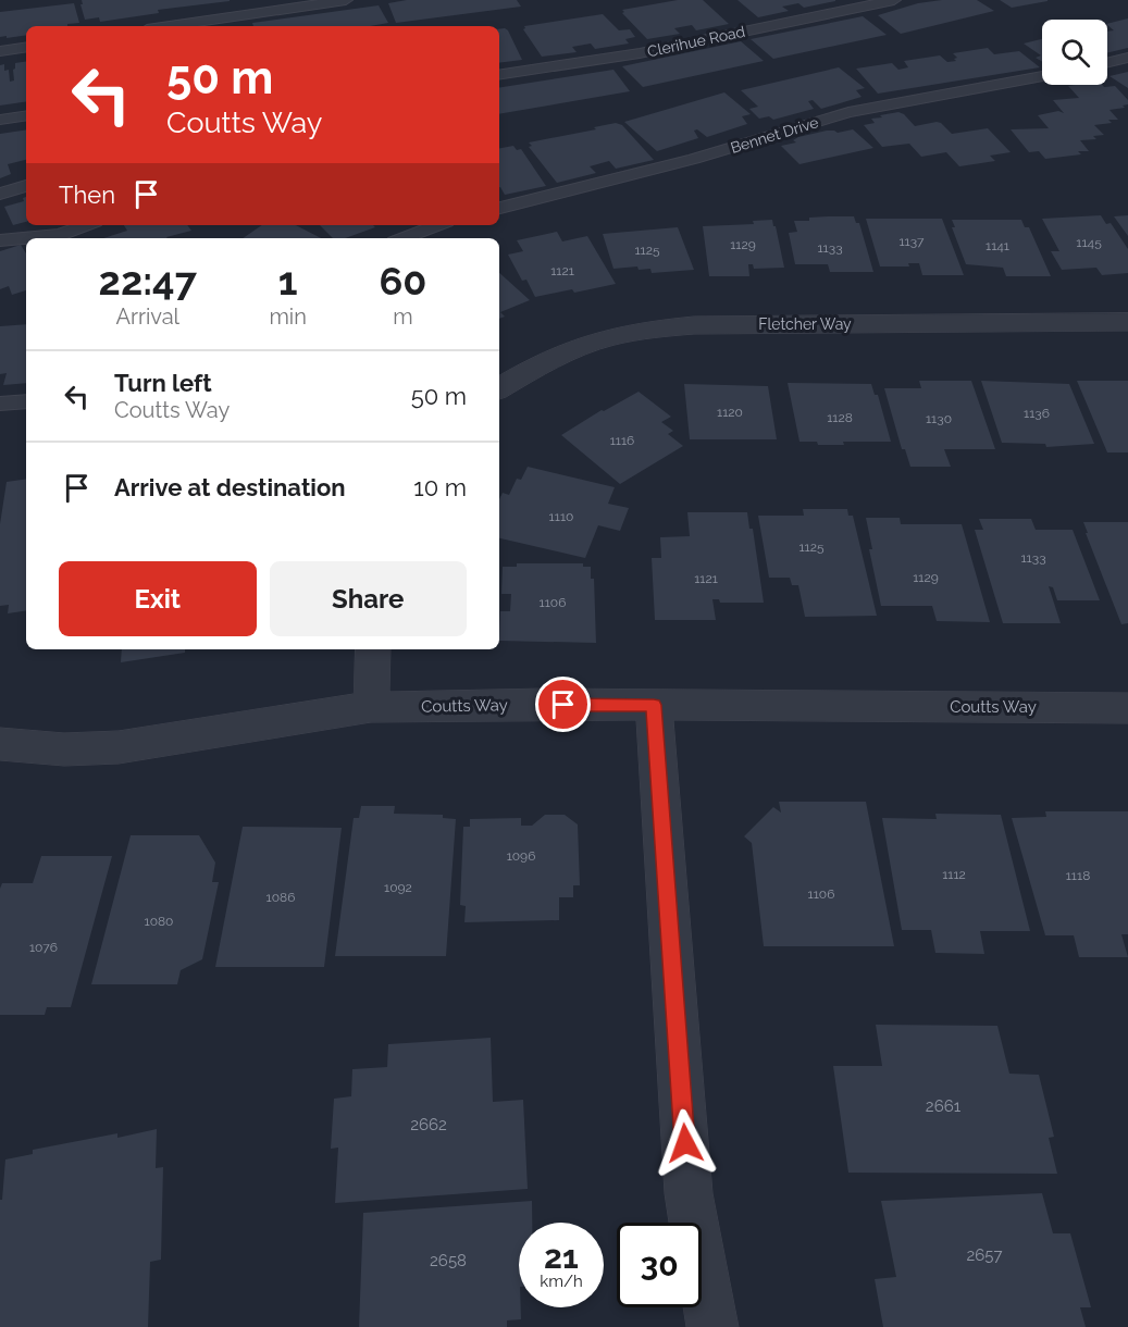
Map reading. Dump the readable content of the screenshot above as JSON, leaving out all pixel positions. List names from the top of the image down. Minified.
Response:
{"streets":{"street":["Fletcher Way","Coutts Way"],"lane":["Clerihue Road","Bennet Drive"]},"house_numbers":["1137","1145","1129","1141","1133","1125","1121","1120","1136","1128","1130","1116","1110","1125","1133","1129","1121","1106","1096","1112","1118","1092","1106","1086","1080","1076","2661","2662","2657","2658"],"page":{"turn":["50 m","Coutts Way"],"then":"Then","eta":["22:47","Arrival","1","min","60","m"],"list":[{"name":"Turn left","note":"Coutts Way","value":"50 m"},{"name":"Arrive at destination","value":"10 m"}],"buttons":["Exit","Share"],"speed":"21 km/h","limit":"30"}}
